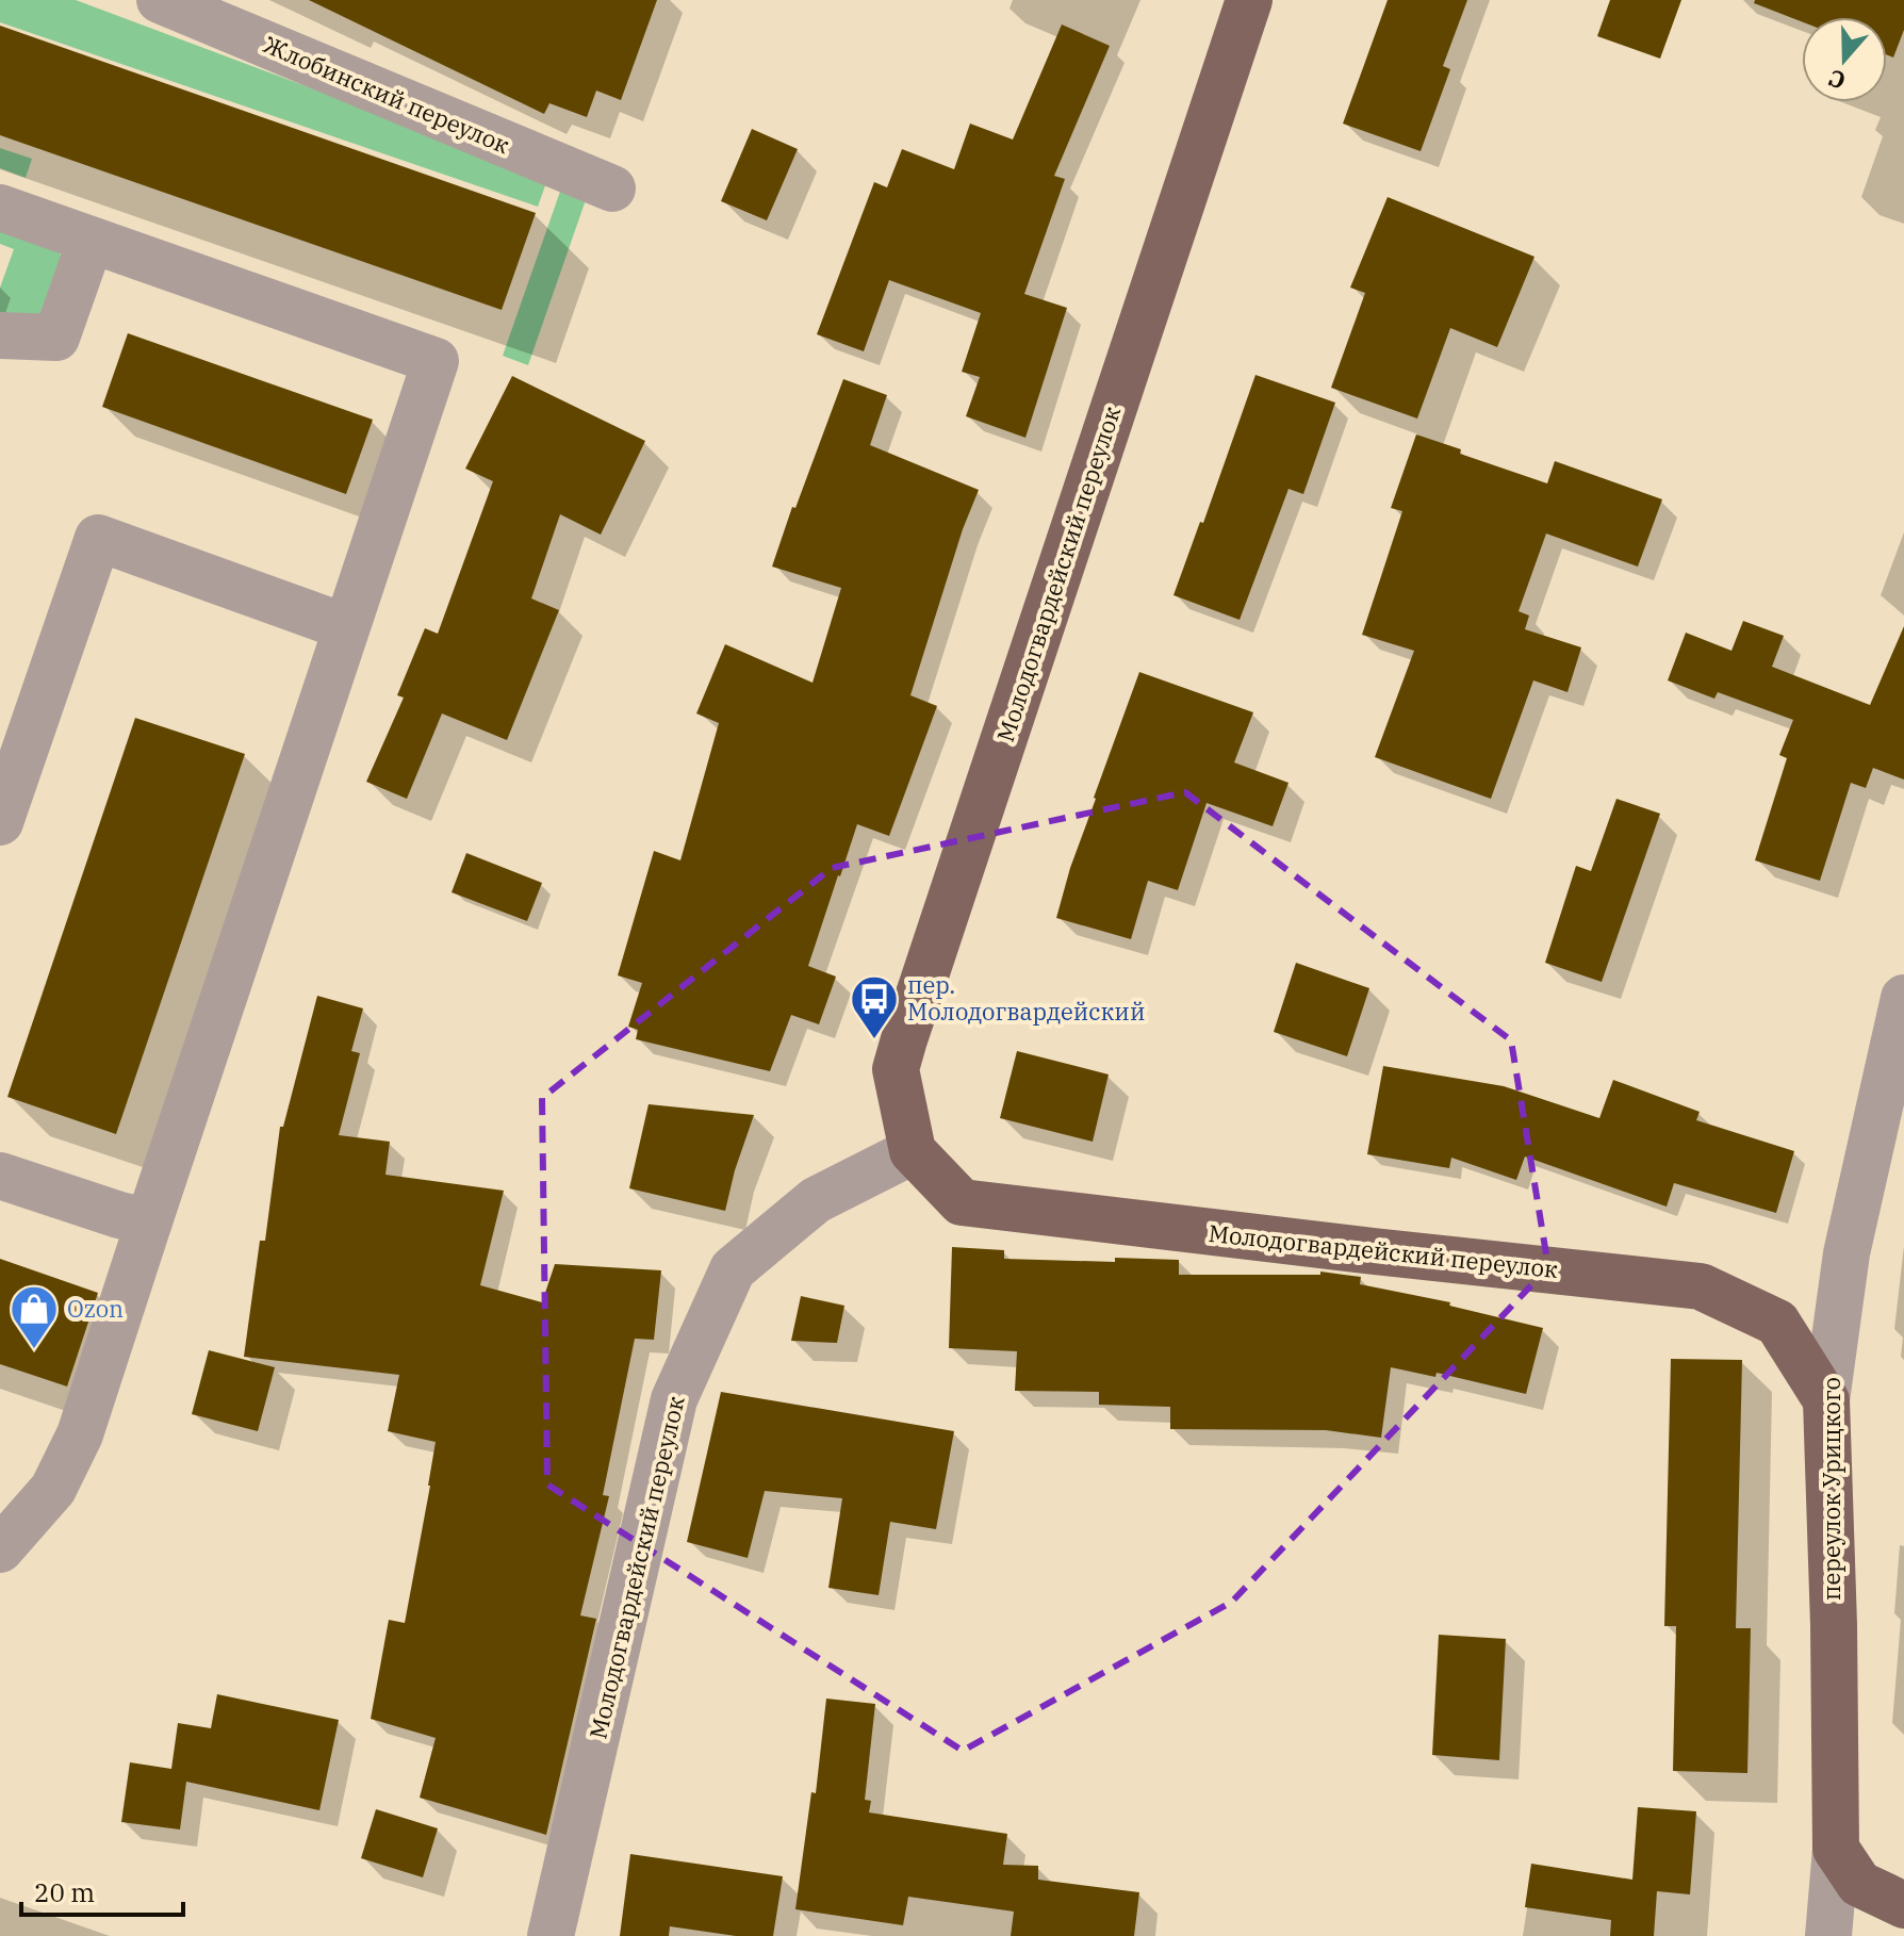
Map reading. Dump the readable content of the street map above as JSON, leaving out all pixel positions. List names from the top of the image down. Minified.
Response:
{"streets":{"main road":["Молодогвардейский переулок","переулок Урицкого"],"street":["Жлобинский переулок"]},"crossings":[["Молодогвардейский переулок","переулок Урицкого"]],"places":{"bus stop":["пер. Молодогвардейский"],"shop":["Ozon"]},"scale_bar":"20 m","north":"bottom"}
